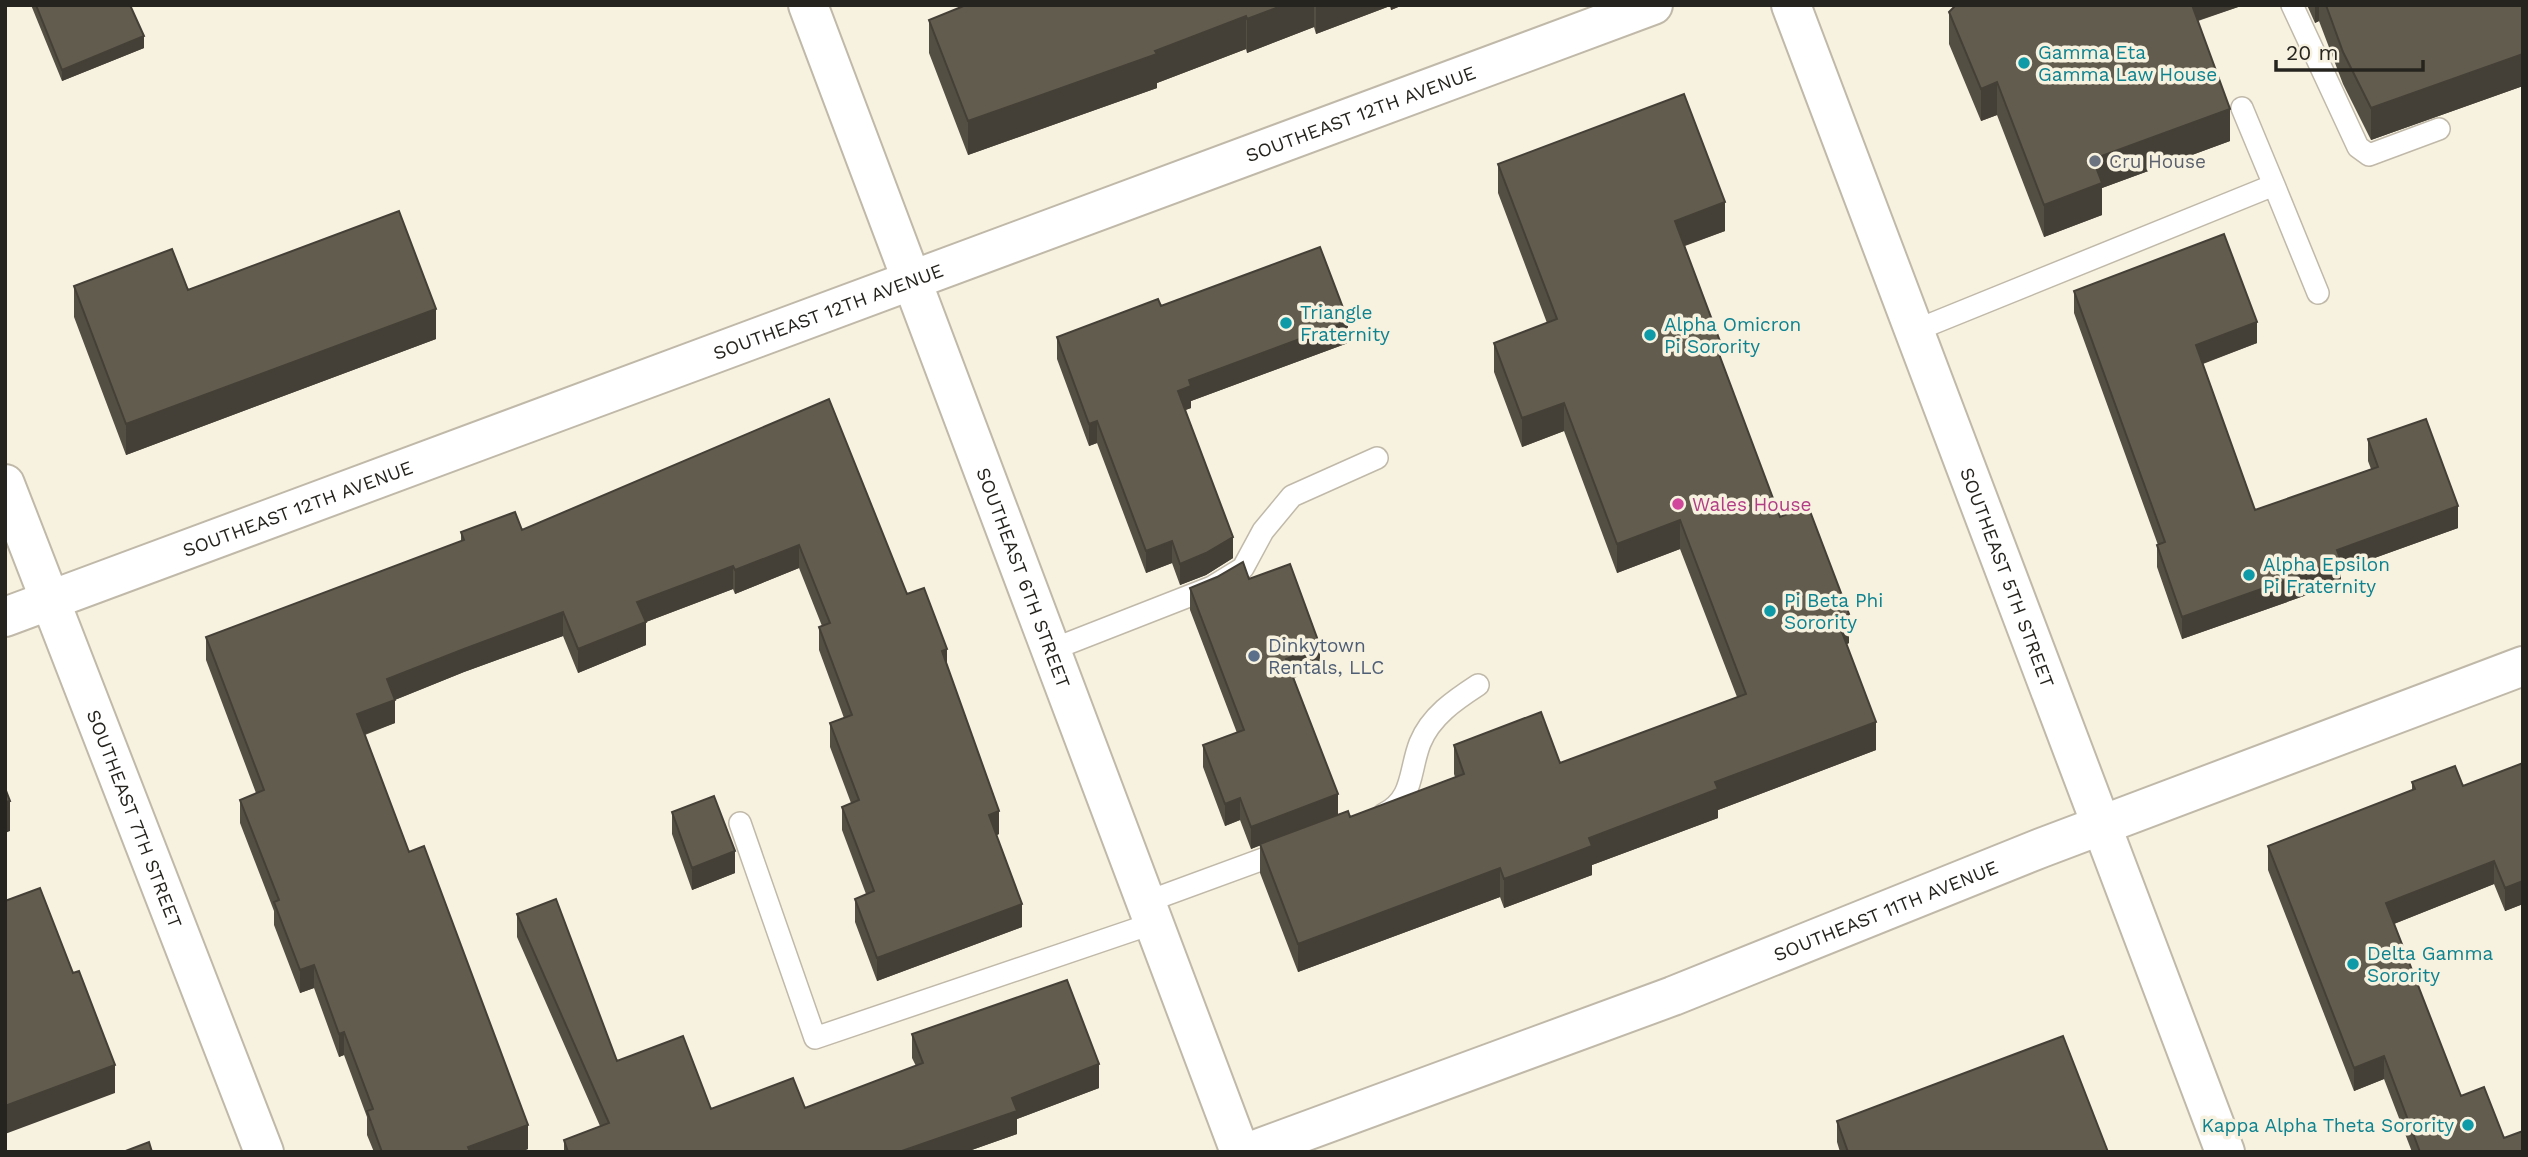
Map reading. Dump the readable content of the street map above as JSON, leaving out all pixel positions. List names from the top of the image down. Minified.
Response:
{"streets":{"street":["SOUTHEAST 12TH AVENUE","SOUTHEAST 5TH STREET","SOUTHEAST 6TH STREET","SOUTHEAST 7TH STREET","SOUTHEAST 11TH AVENUE"]},"crossings":[["SOUTHEAST 12TH AVENUE","SOUTHEAST 6TH STREET"],["SOUTHEAST 12TH AVENUE","SOUTHEAST 7TH STREET"],["SOUTHEAST 5TH STREET","SOUTHEAST 11TH AVENUE"]],"places":["Gamma Eta Gamma Law House","Cru House","Triangle Fraternity","Alpha Omicron Pi Sorority","Wales House","Alpha Epsilon Pi Fraternity","Pi Beta Phi Sorority","Dinkytown Rentals, LLC","Delta Gamma Sorority","Kappa Alpha Theta Sorority"],"scale_bar":"20 m"}
